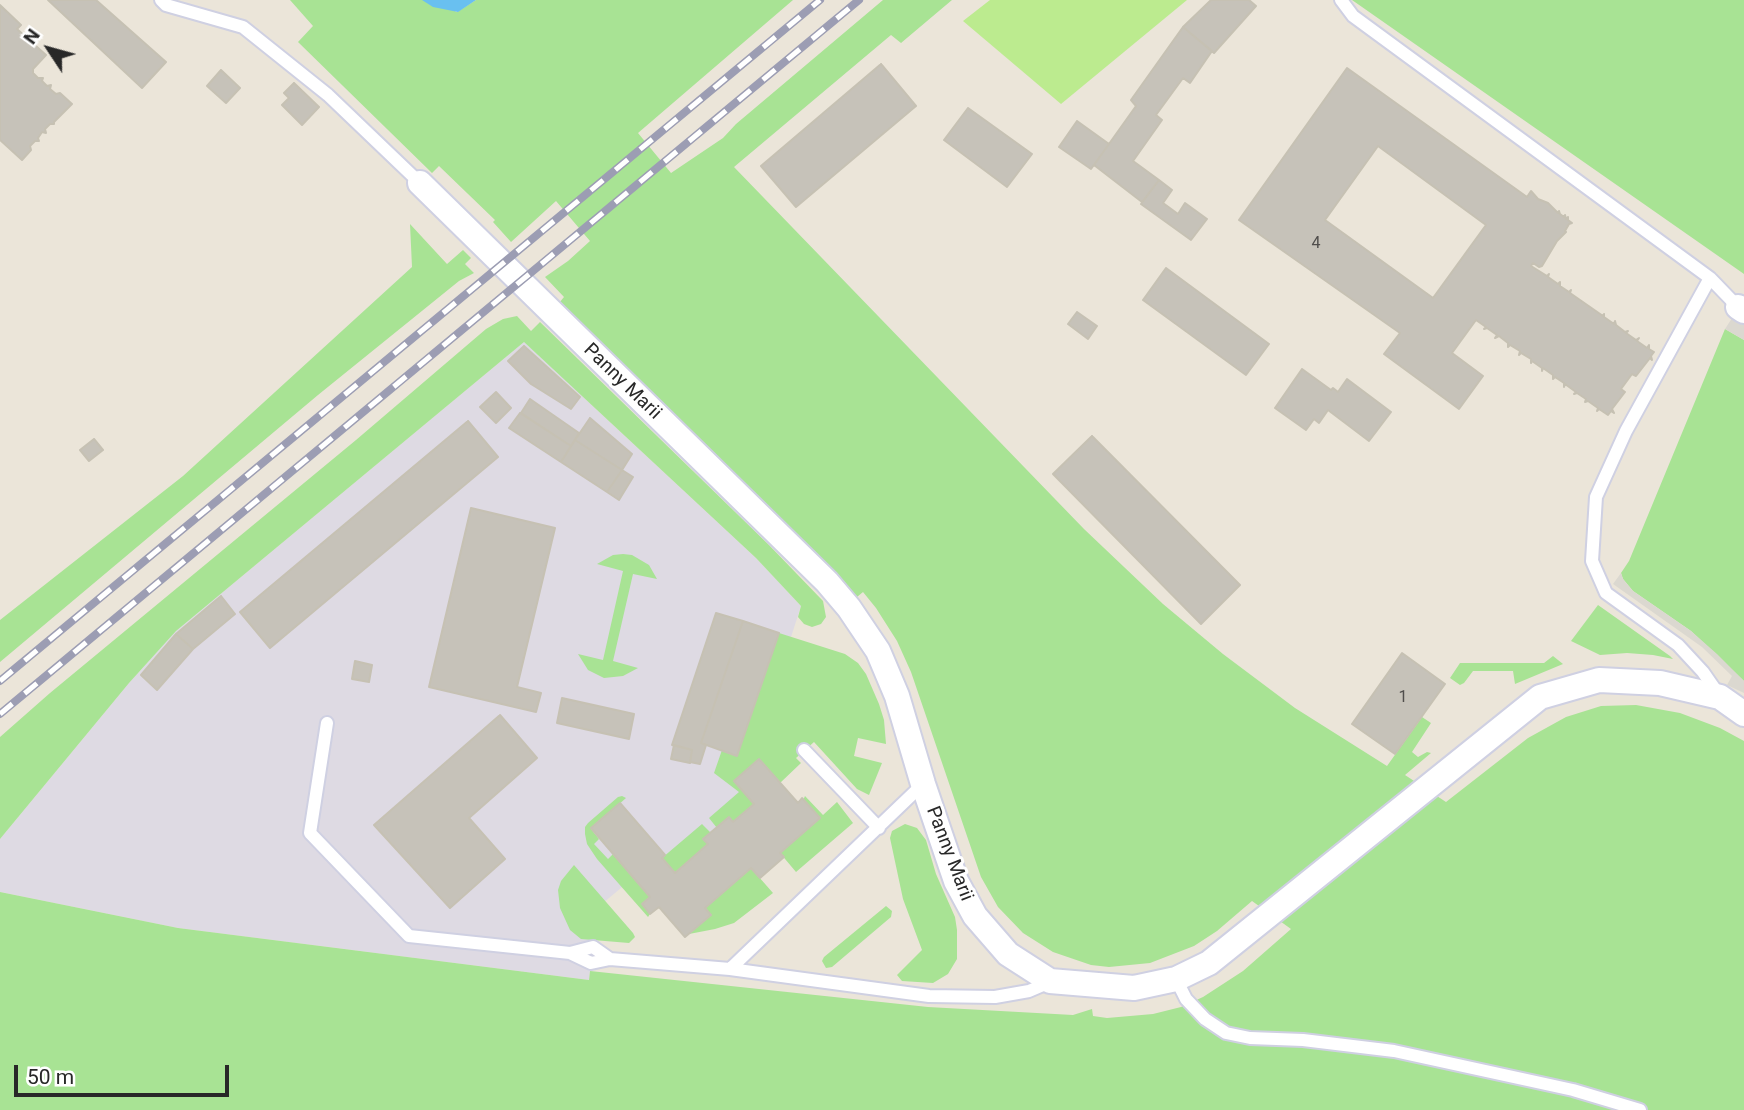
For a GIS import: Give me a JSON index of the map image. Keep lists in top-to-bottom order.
{
  "streets": {
    "street": ["Panny Marii"]
  },
  "house_numbers": ["4", "1"],
  "scale_bar": "50 m",
  "north": "top left"
}
